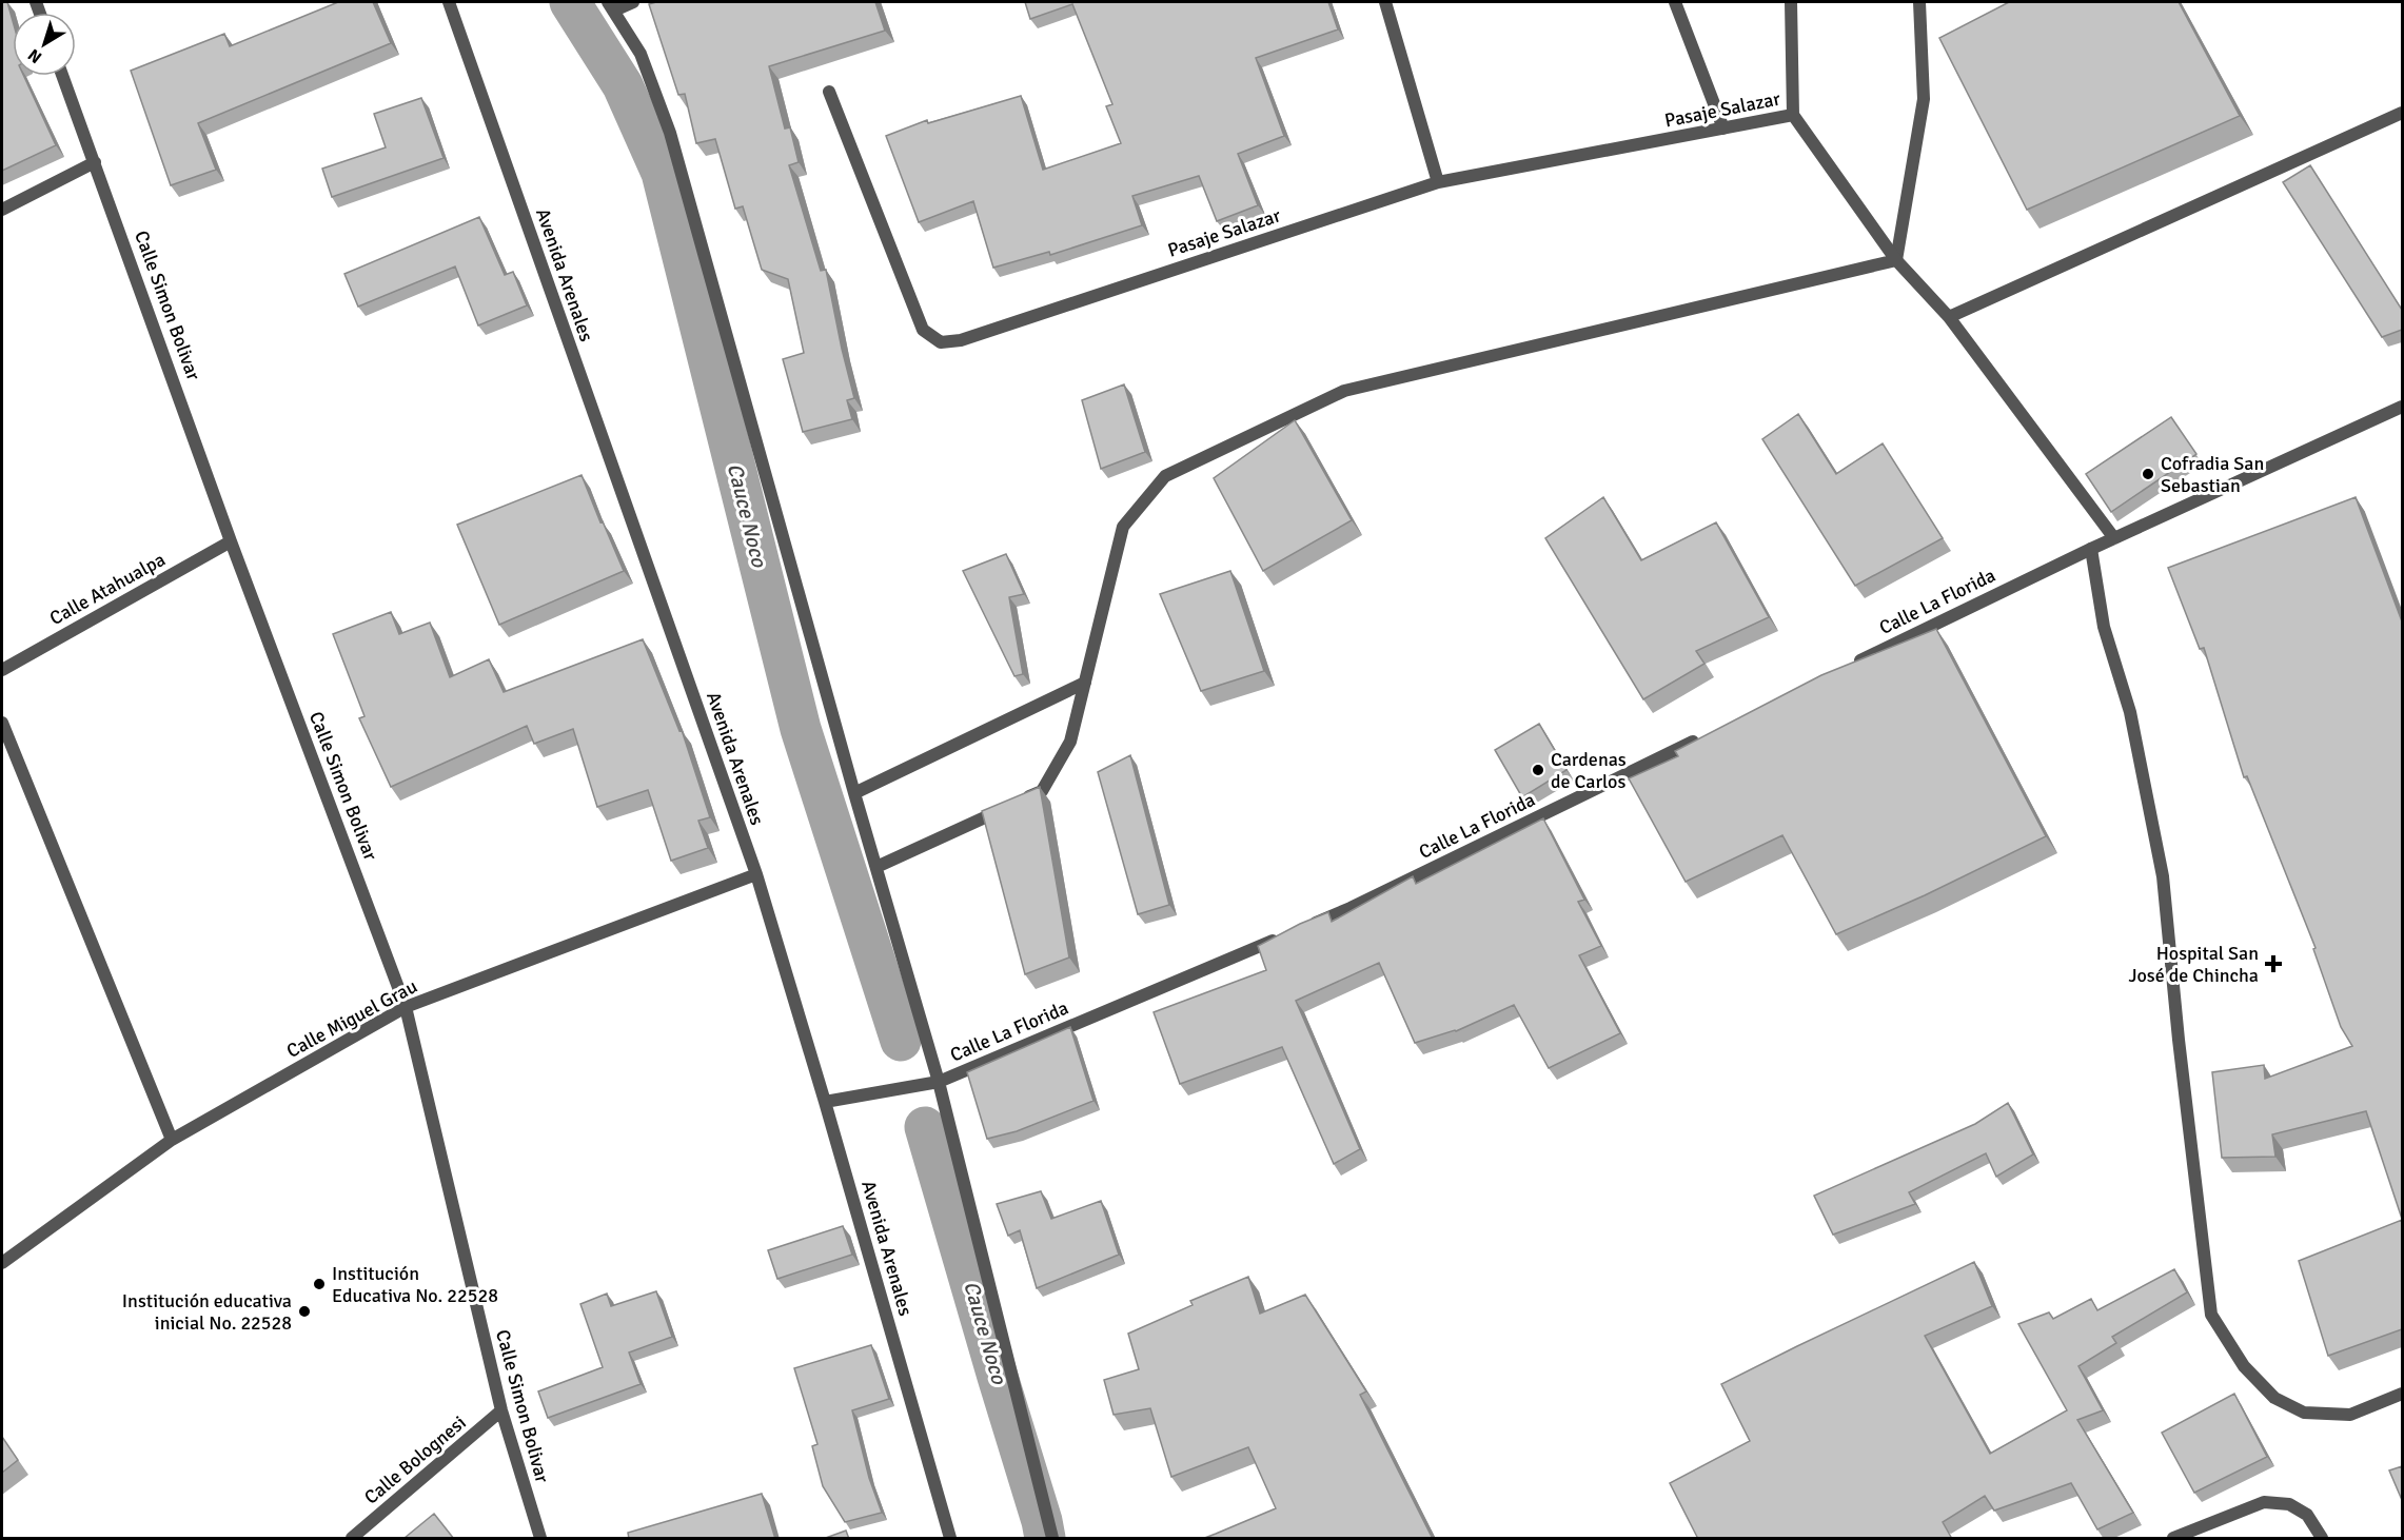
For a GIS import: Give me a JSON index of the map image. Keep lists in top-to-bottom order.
{
  "streets": {
    "street": [
      "Pasaje Salazar",
      "Avenida Arenales",
      "Calle Simon Bolivar",
      "Calle Atahualpa",
      "Calle La Florida",
      "Calle Miguel Grau",
      "Calle Bolognesi"
    ]
  },
  "crossings": [
    ["Avenida Arenales", "Calle La Florida"],
    ["Avenida Arenales", "Calle Miguel Grau"],
    ["Calle Simon Bolivar", "Calle Atahualpa"],
    ["Calle Simon Bolivar", "Calle Miguel Grau"],
    ["Calle Simon Bolivar", "Calle Bolognesi"]
  ],
  "water": ["Cauce Noco"],
  "places": {
    "other": [
      "Cofradia San Sebastian",
      "Cardenas de Carlos",
      "Institución Educativa No. 22528",
      "Institución educativa inicial No. 22528"
    ],
    "health": ["Hospital San José de Chincha"]
  },
  "north": "bottom left"
}
